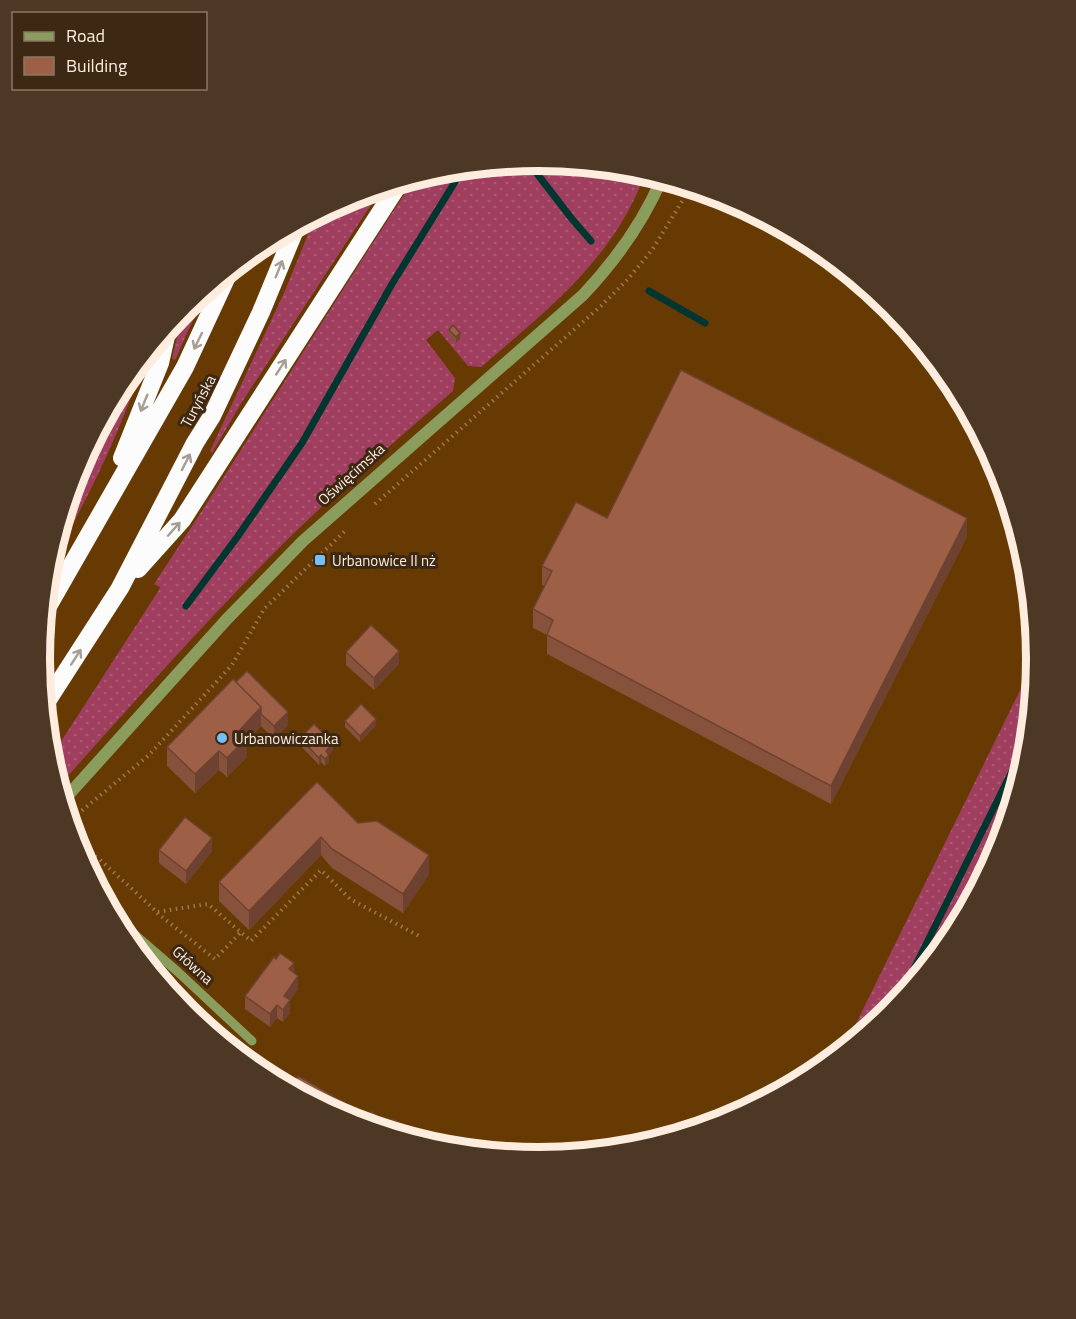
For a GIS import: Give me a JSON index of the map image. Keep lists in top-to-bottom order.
{
  "streets": {
    "highway": ["Turyńska"],
    "street": ["Oświęcimska"],
    "lane": ["Główna"]
  },
  "places": {
    "transit": ["Urbanowice II nż"],
    "other": ["Urbanowiczanka"]
  },
  "legend": ["Road", "Building"]
}
